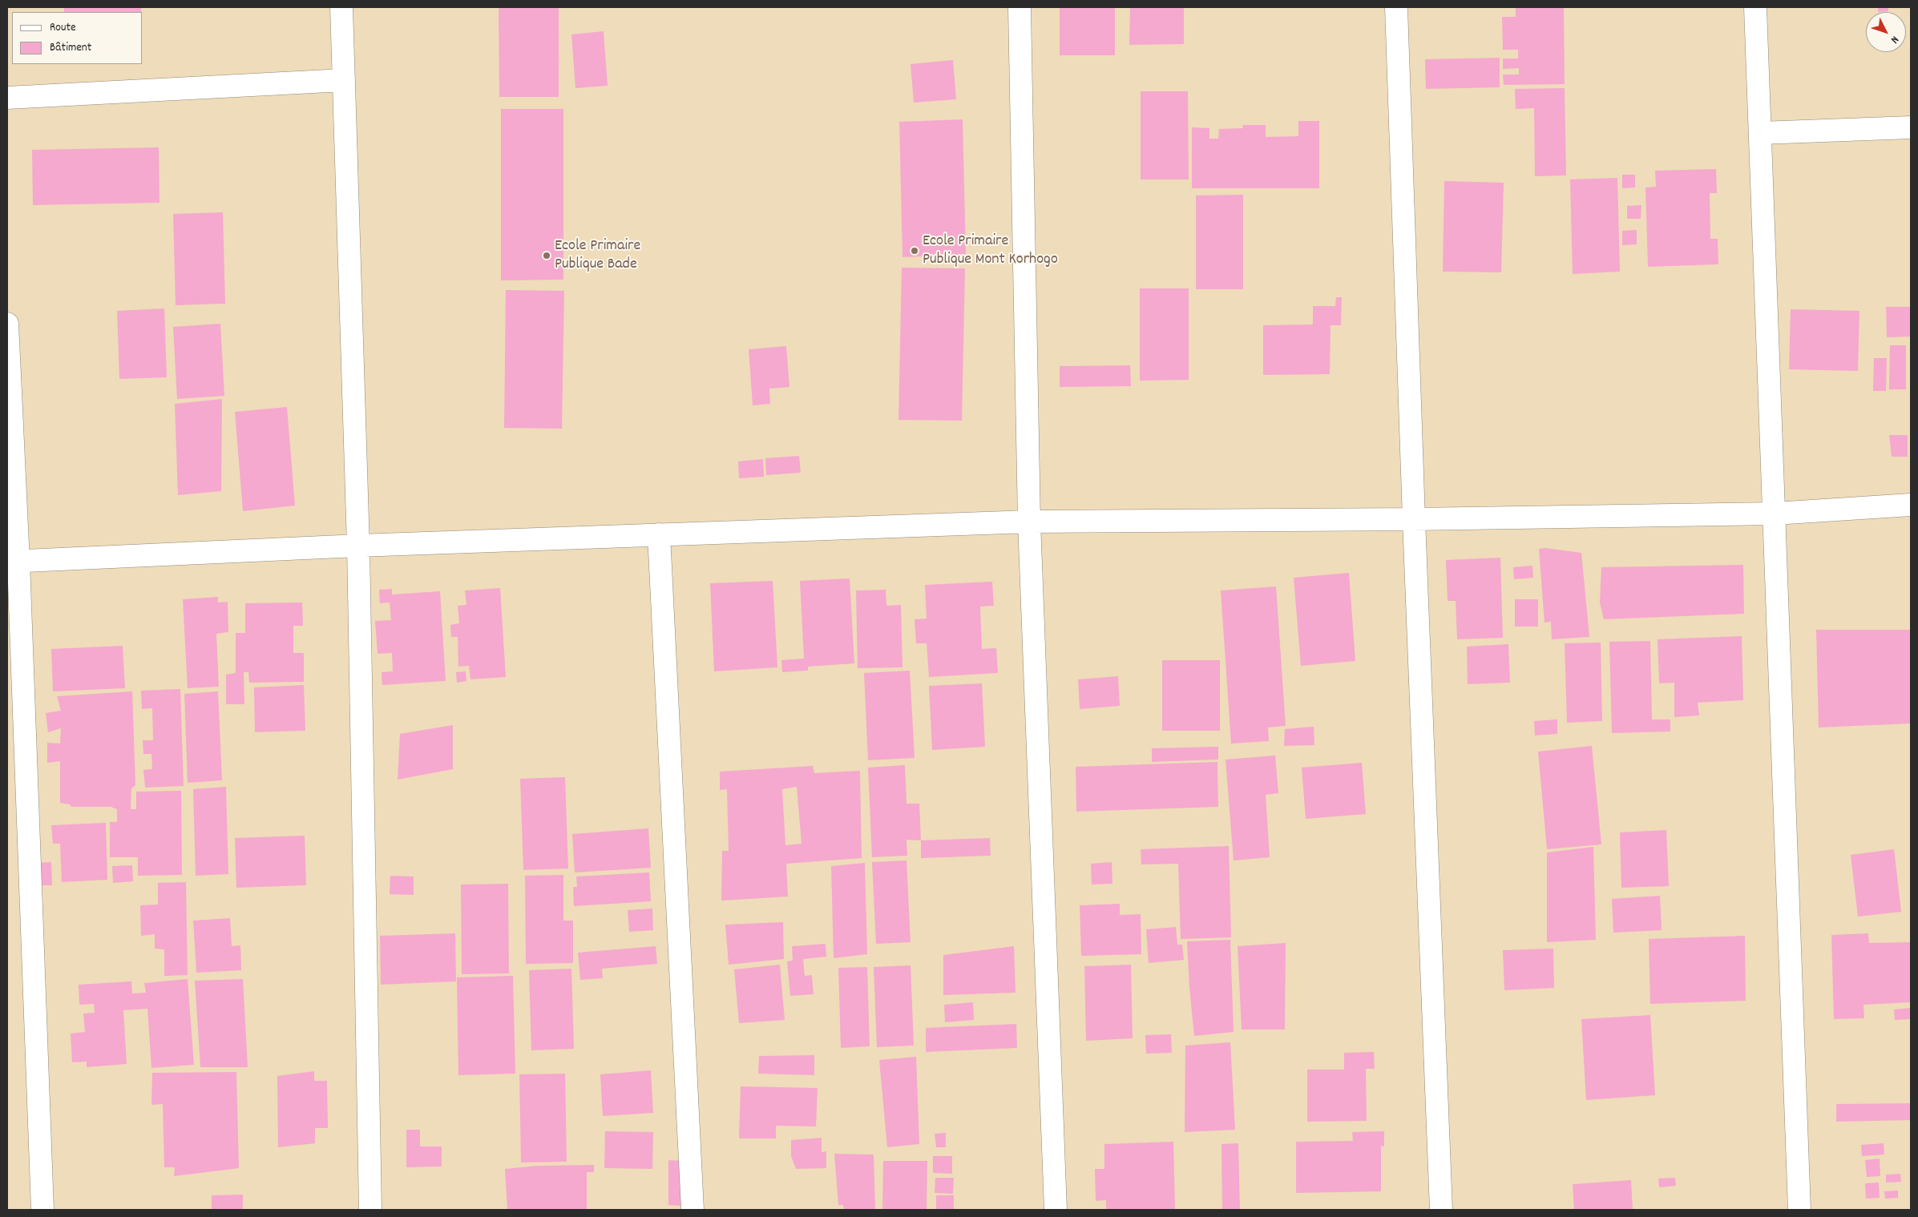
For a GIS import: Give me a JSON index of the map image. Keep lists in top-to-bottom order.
{
  "places": ["Ecole Primaire Publique Mont Korhogo", "Ecole Primaire Publique Bade"],
  "legend": ["Route", "Bâtiment"],
  "north": "bottom right"
}
